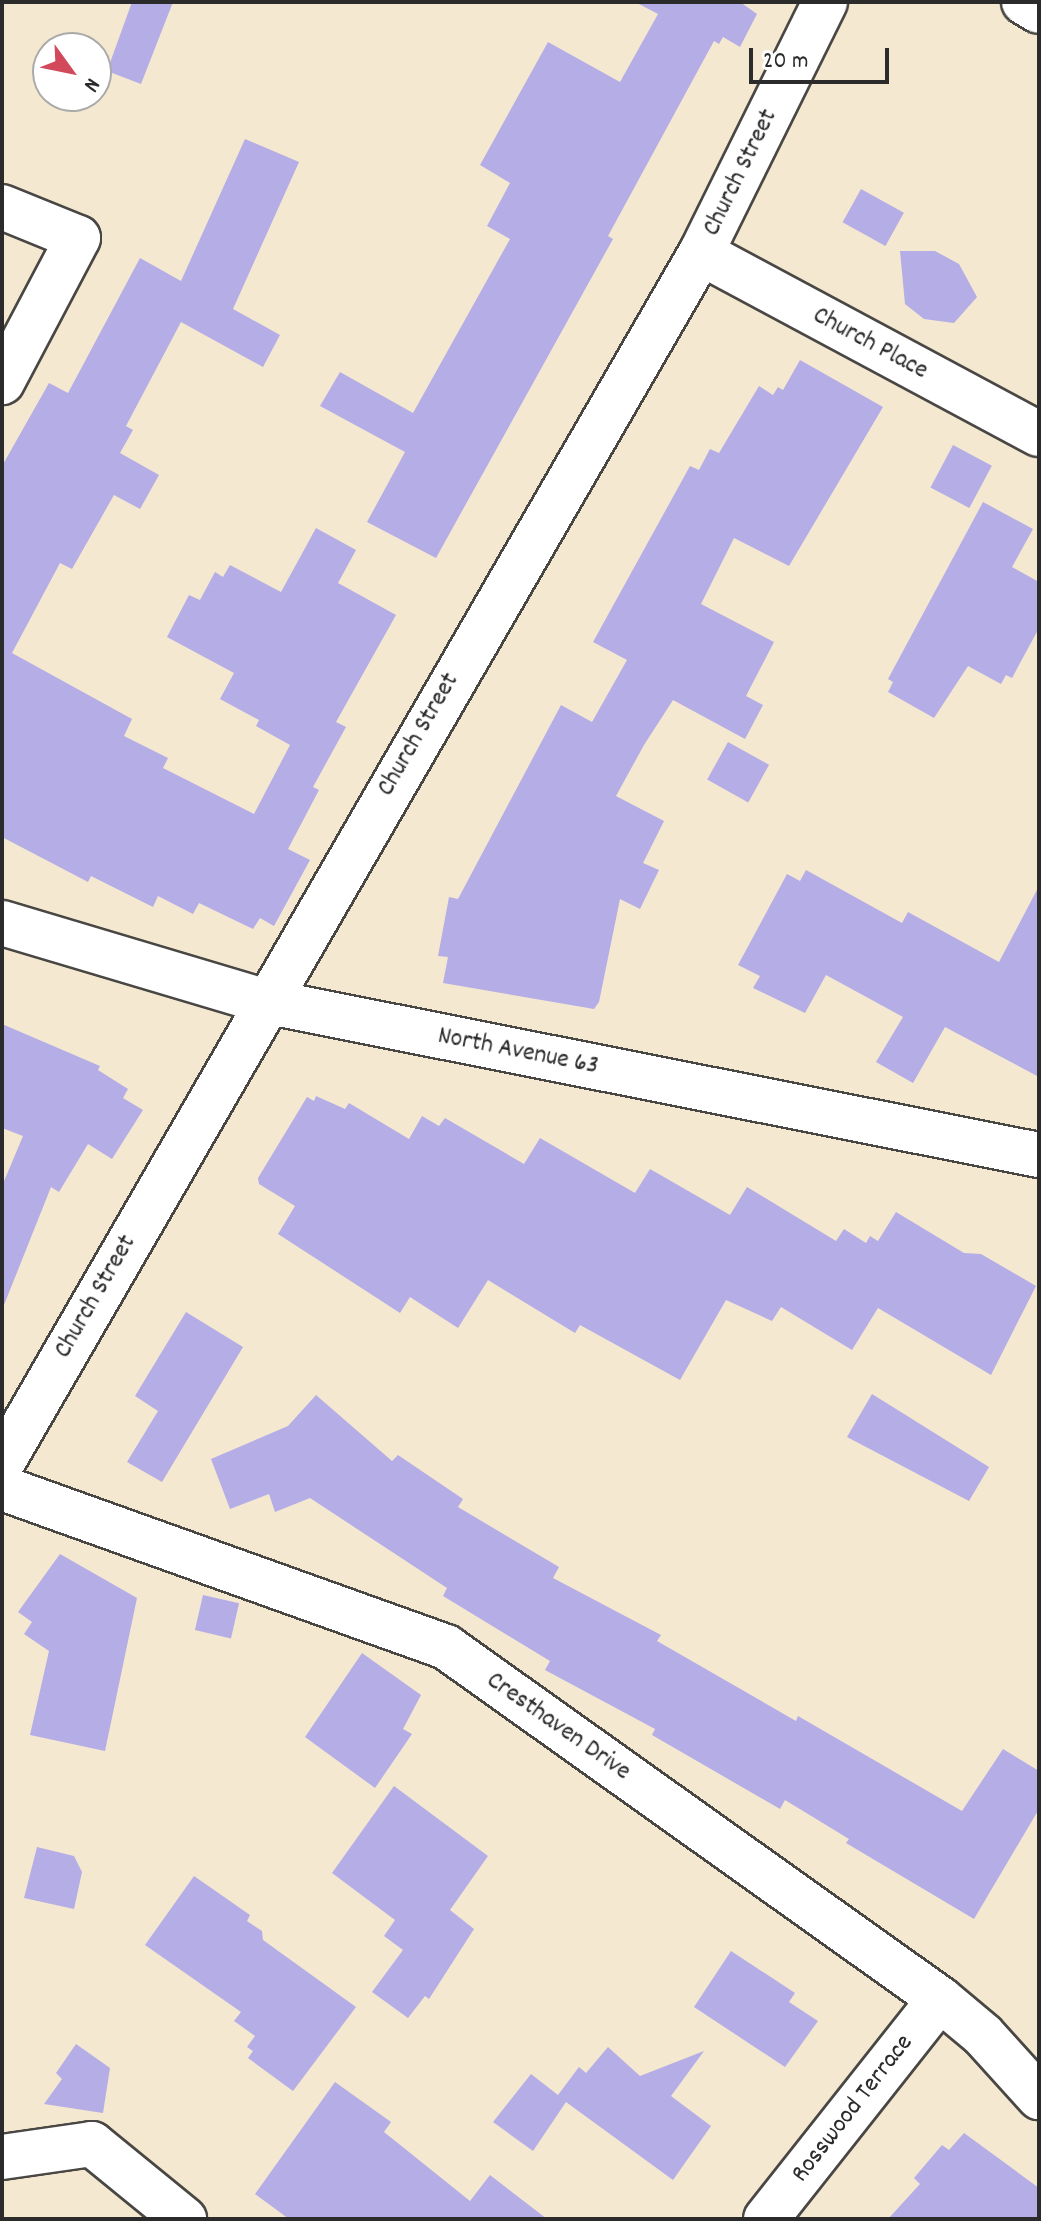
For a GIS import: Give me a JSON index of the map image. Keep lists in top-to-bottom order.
{
  "streets": {
    "street": [
      "Church Street",
      "Church Place",
      "North Avenue 63",
      "Cresthaven Drive",
      "Rosswood Terrace"
    ]
  },
  "crossings": [
    ["Church Street", "Church Place"],
    ["Church Street", "North Avenue 63"],
    ["Cresthaven Drive", "Rosswood Terrace"]
  ],
  "scale_bar": "20 m",
  "north": "bottom right"
}
